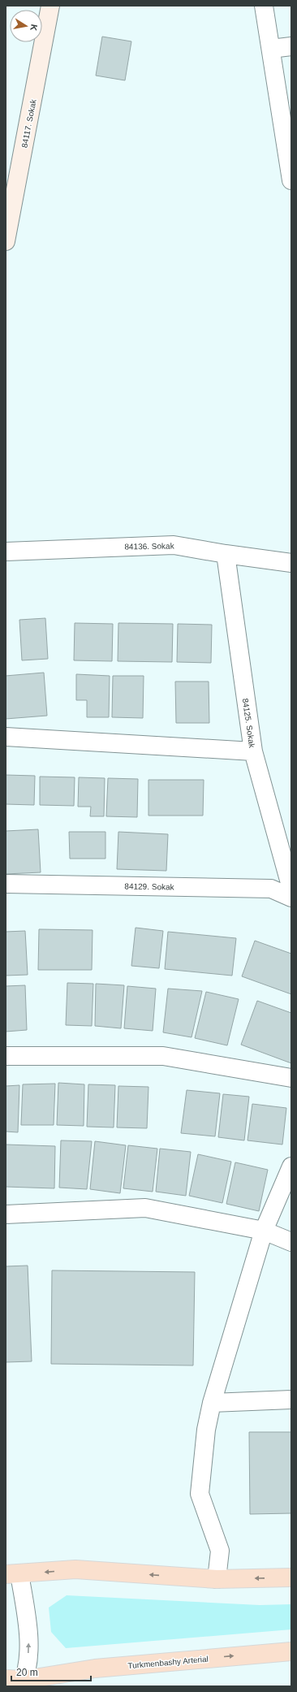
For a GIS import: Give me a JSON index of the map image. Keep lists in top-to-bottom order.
{
  "streets": {
    "main road": ["84117. Sokak", "Turkmenbashy Arterial"],
    "street": ["84136. Sokak", "84125. Sokak", "84129. Sokak"]
  },
  "crossings": [
    ["84136. Sokak", "84125. Sokak"]
  ],
  "scale_bar": "20 m",
  "north": "right"
}
